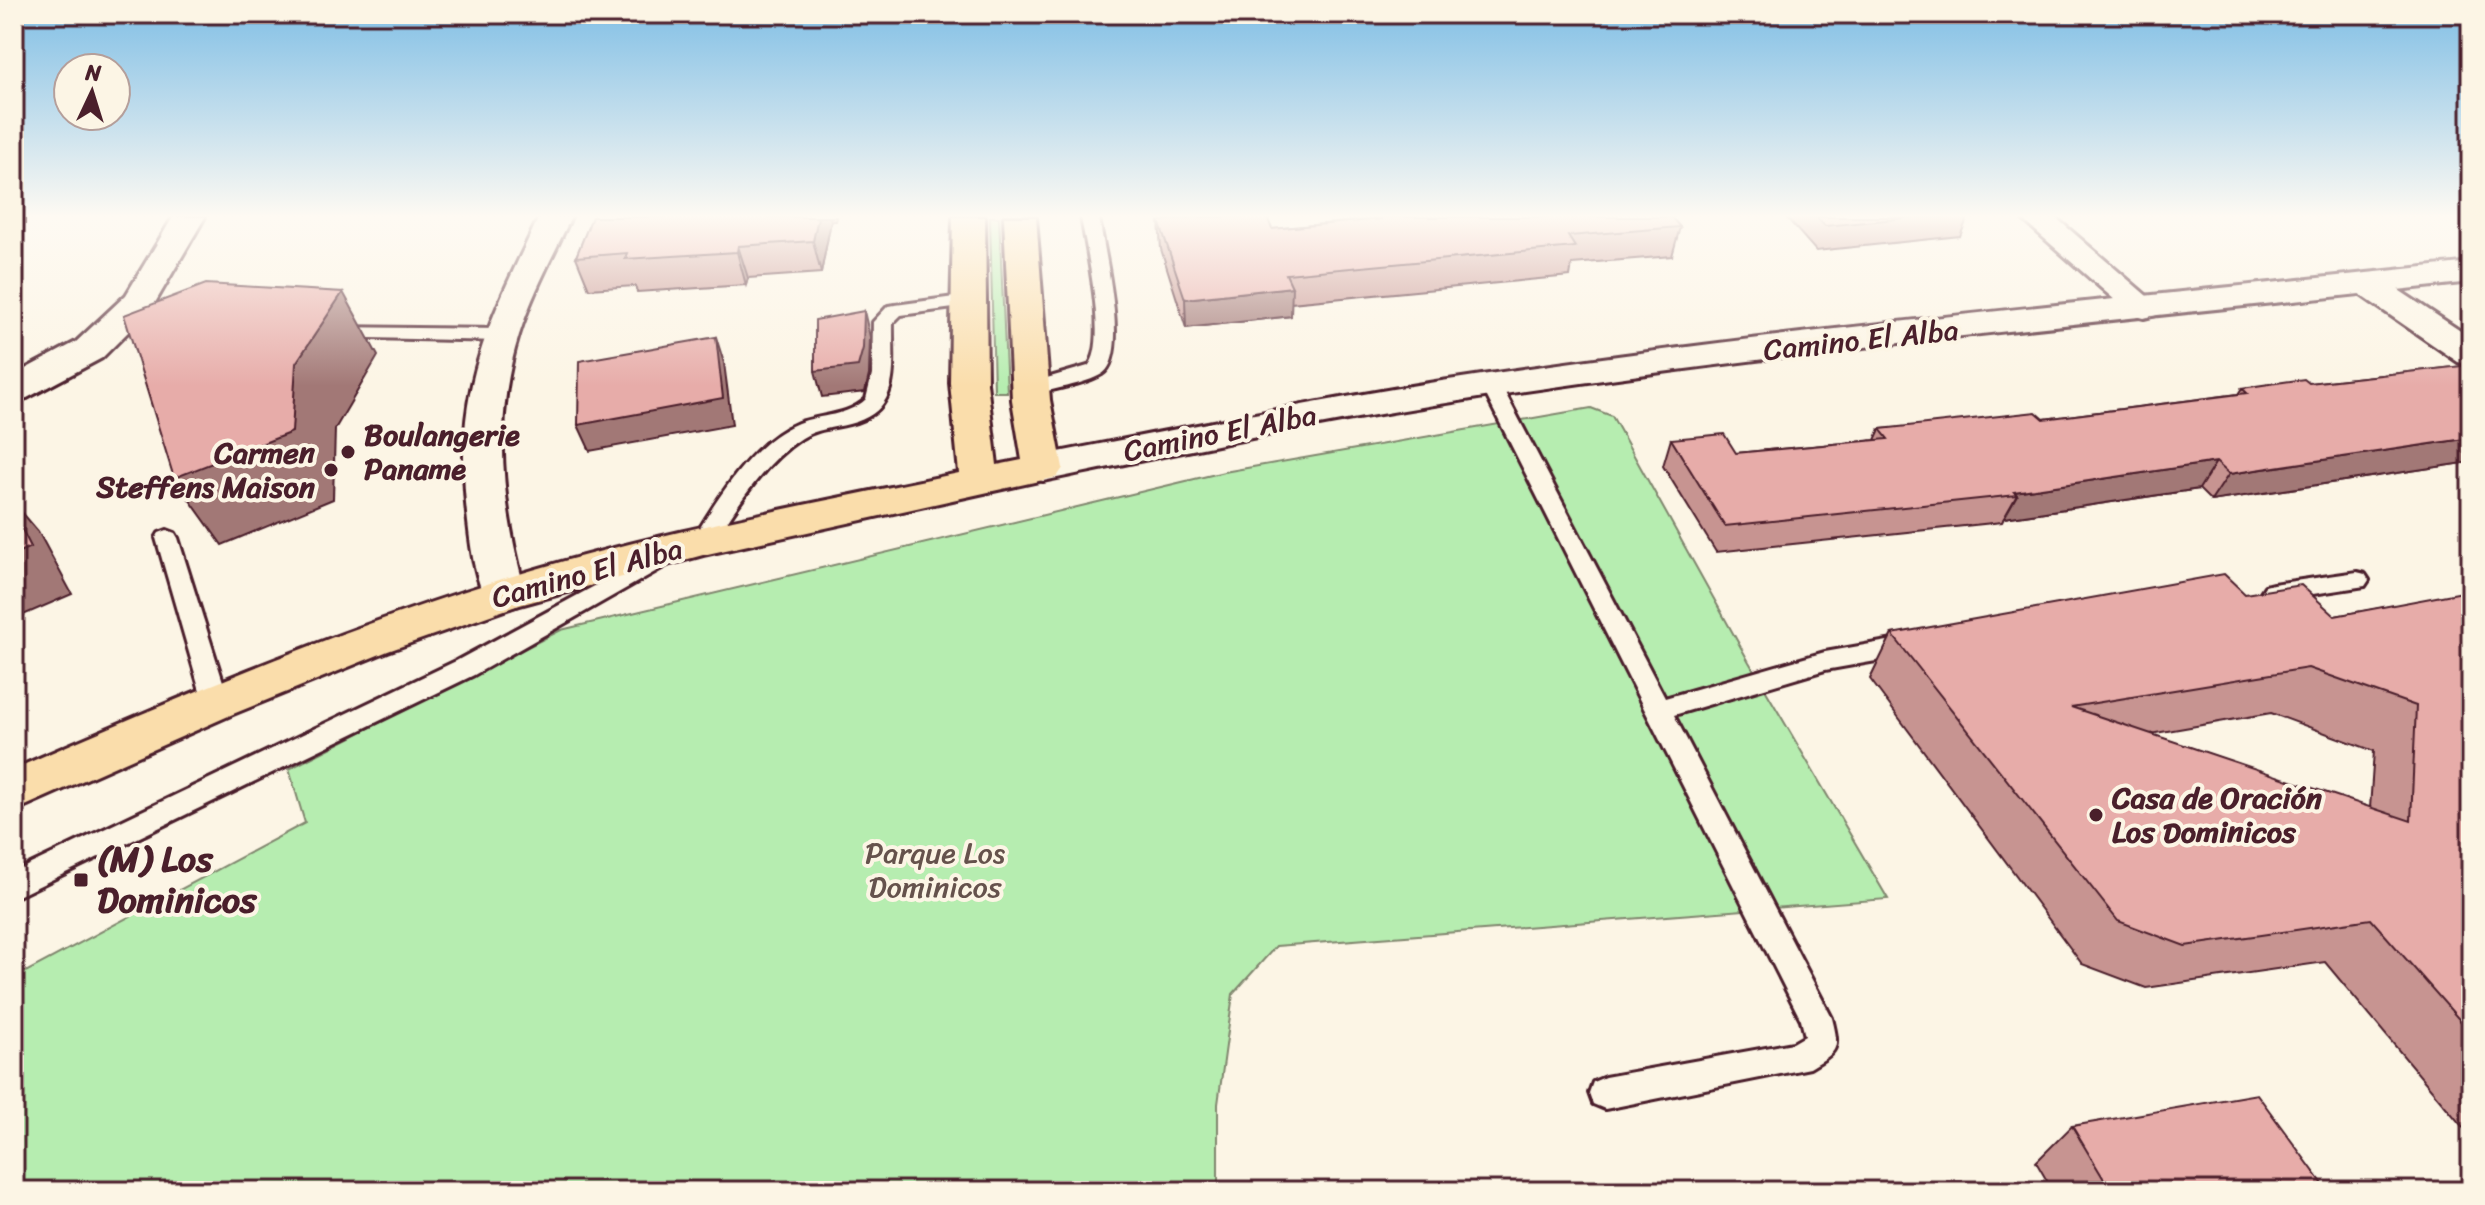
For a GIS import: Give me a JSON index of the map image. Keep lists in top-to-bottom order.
{
  "streets": {
    "main road": ["Camino El Alba"]
  },
  "parks": ["Parque Los Dominicos"],
  "places": {
    "other": ["Boulangerie Paname", "Carmen Steffens Maison", "Casa de Oración Los Dominicos"],
    "transit": ["(M) Los Dominicos"]
  },
  "north": "top"
}
